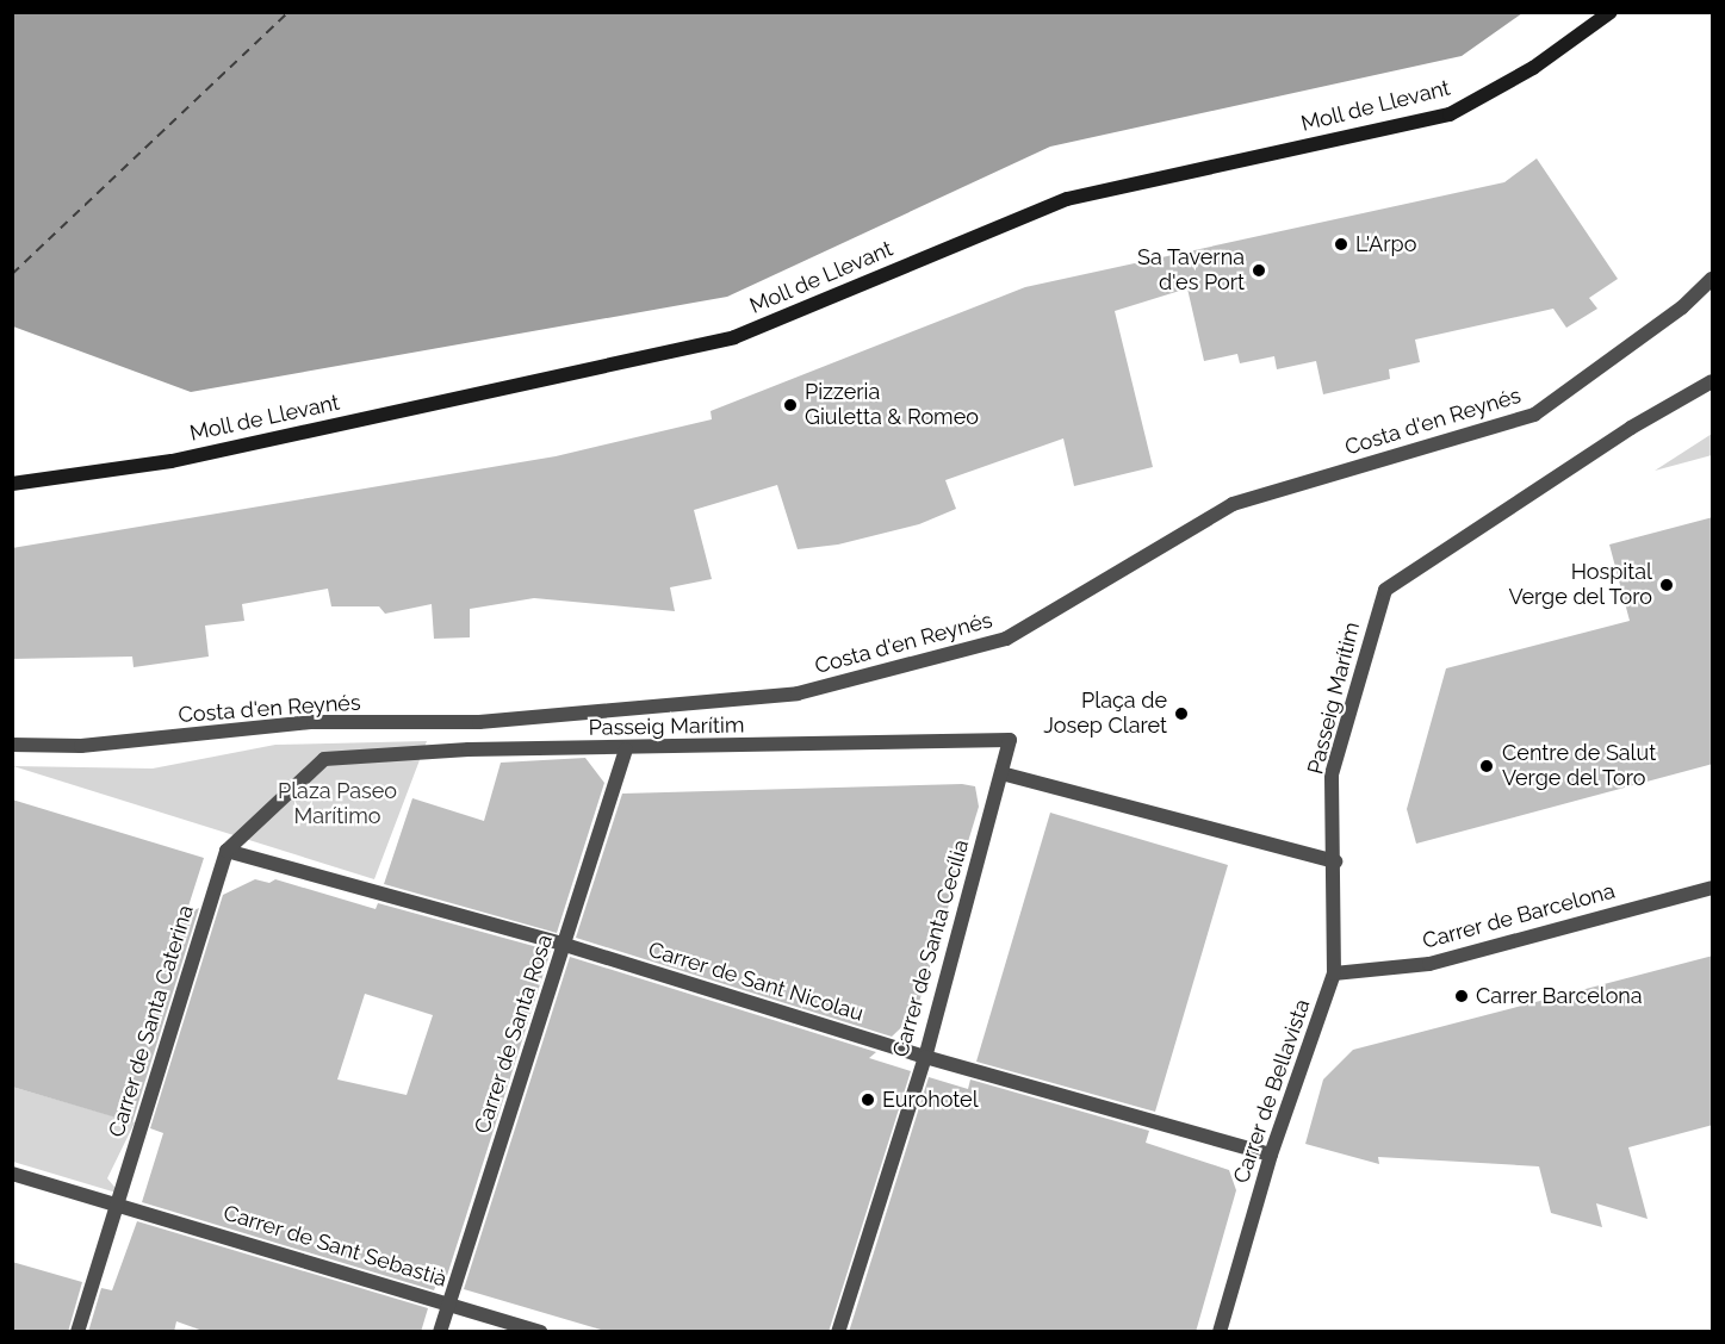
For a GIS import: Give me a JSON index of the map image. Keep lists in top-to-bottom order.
{
  "streets": {
    "street": [
      "Moll de Llevant",
      "Costa d'en Reynés",
      "Passeig Marítim",
      "Carrer de Barcelona",
      "Carrer de Santa Cecília",
      "Carrer de Sant Nicolau",
      "Carrer de Santa Caterina",
      "Carrer de Santa Rosa",
      "Carrer de Bellavista",
      "Carrer de Sant Sebastià"
    ]
  },
  "crossings": [
    ["Passeig Marítim", "Carrer de Santa Cecília"],
    ["Passeig Marítim", "Carrer de Santa Caterina"],
    ["Passeig Marítim", "Carrer de Santa Rosa"],
    ["Passeig Marítim", "Carrer de Bellavista"],
    ["Carrer de Barcelona", "Carrer de Bellavista"],
    ["Carrer de Santa Cecília", "Carrer de Sant Nicolau"],
    ["Carrer de Sant Nicolau", "Carrer de Santa Caterina"],
    ["Carrer de Sant Nicolau", "Carrer de Santa Rosa"],
    ["Carrer de Sant Nicolau", "Carrer de Bellavista"],
    ["Carrer de Santa Caterina", "Carrer de Sant Sebastià"],
    ["Carrer de Santa Rosa", "Carrer de Sant Sebastià"]
  ],
  "parks": ["Plaza Paseo Marítimo"],
  "places": [
    "L'Arpo",
    "Sa Taverna d'es Port",
    "Pizzeria Giuletta & Romeo",
    "Hospital Verge del Toro",
    "Plaça de Josep Claret",
    "Centre de Salut Verge del Toro",
    "Carrer Barcelona",
    "Eurohotel"
  ]
}
